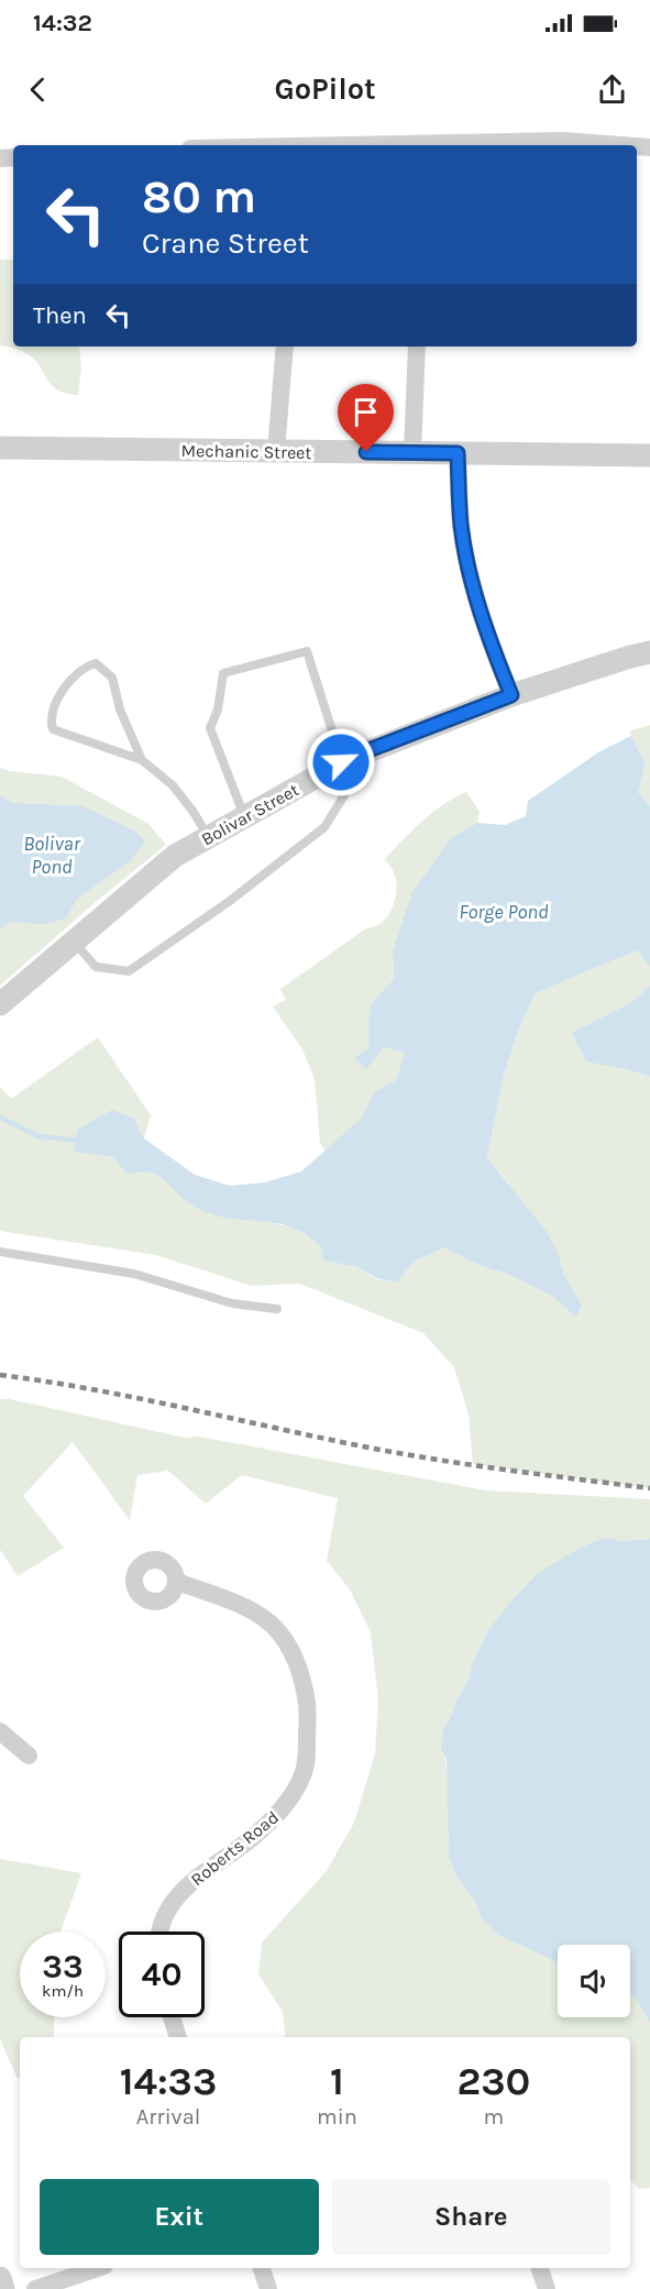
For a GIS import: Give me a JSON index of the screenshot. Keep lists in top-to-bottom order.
{
  "streets": {
    "street": ["Mechanic Street", "Bolivar Street", "Roberts Road"]
  },
  "water": ["Bolivar Pond", "Forge Pond"],
  "page": {
    "status": "14:32",
    "header": "GoPilot",
    "turn": ["80 m", "Crane Street"],
    "then": "Then",
    "speed": "33 km/h",
    "limit": "40",
    "eta": [
      "14:33",
      "Arrival",
      "1",
      "min",
      "230",
      "m"
    ],
    "buttons": ["Exit", "Share"]
  }
}
